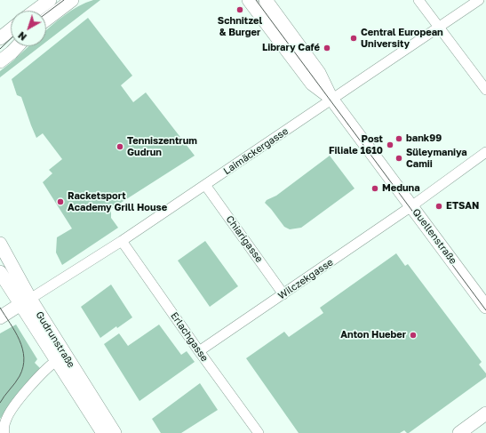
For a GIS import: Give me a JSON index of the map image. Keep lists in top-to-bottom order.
{
  "streets": {
    "street": [
      "Laimäckergasse",
      "Quellenstraße",
      "Chiarigasse",
      "Wilczekgasse",
      "Erlachgasse",
      "Gudrunstraße"
    ]
  },
  "crossings": [
    ["Laimäckergasse", "Quellenstraße"],
    ["Laimäckergasse", "Chiarigasse"],
    ["Laimäckergasse", "Erlachgasse"],
    ["Laimäckergasse", "Gudrunstraße"],
    ["Quellenstraße", "Wilczekgasse"],
    ["Chiarigasse", "Wilczekgasse"],
    ["Wilczekgasse", "Erlachgasse"]
  ],
  "places": [
    "Schnitzel & Burger",
    "Central European University",
    "Library Café",
    "bank99",
    "Post Filiale 1610",
    "Tenniszentrum Gudrun",
    "Süleymaniya Camii",
    "Meduna",
    "Racketsport Academy Grill House",
    "ETSAN",
    "Anton Hueber"
  ],
  "north": "bottom left"
}
